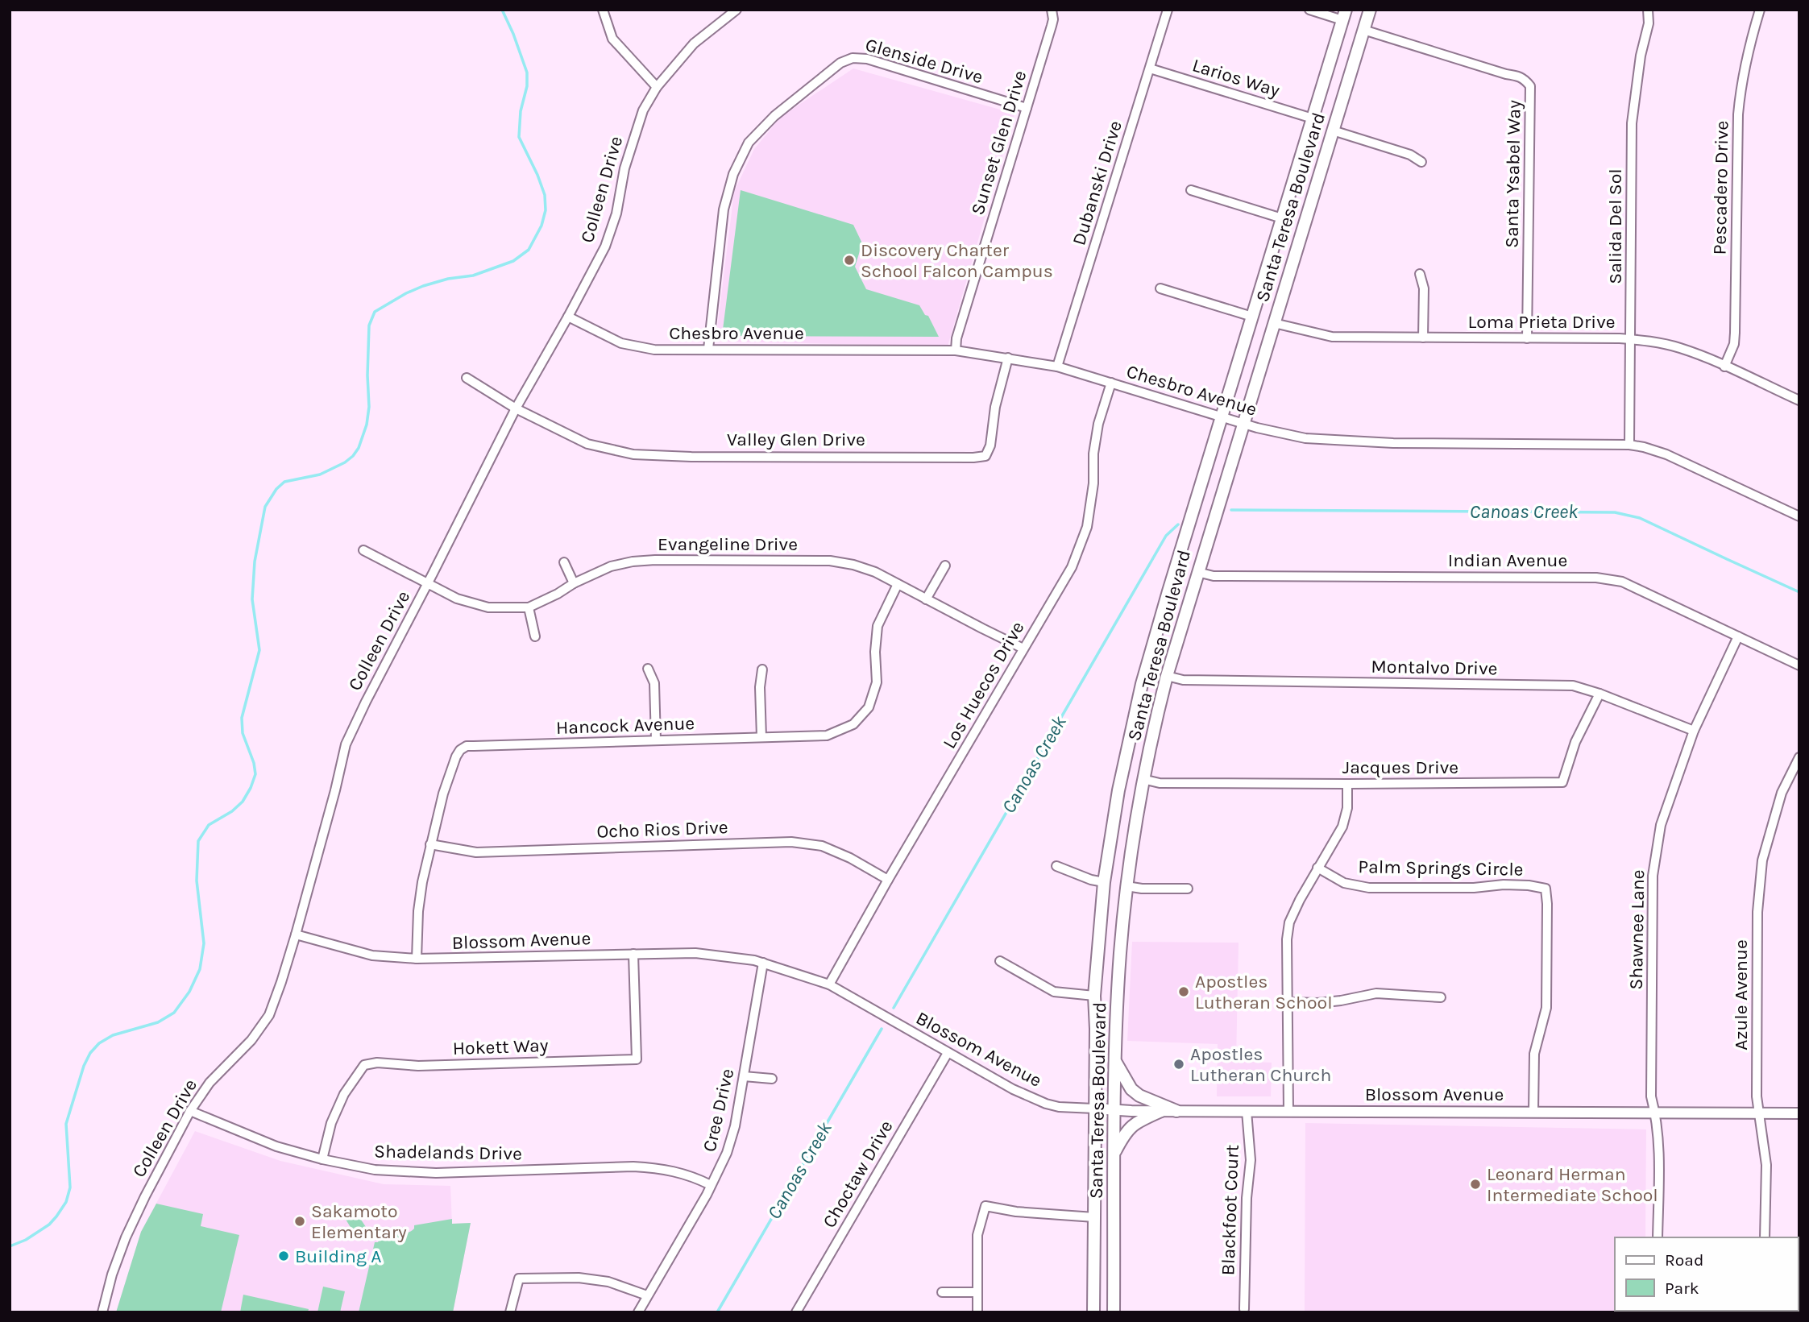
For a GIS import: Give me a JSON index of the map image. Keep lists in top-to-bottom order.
{
  "streets": {
    "main road": ["Santa Teresa Boulevard"],
    "street": [
      "Glenside Drive",
      "Larios Way",
      "Sunset Glen Drive",
      "Santa Ysabel Way",
      "Dubanski Drive",
      "Pescadero Drive",
      "Colleen Drive",
      "Salida Del Sol",
      "Loma Prieta Drive",
      "Chesbro Avenue",
      "Valley Glen Drive",
      "Evangeline Drive",
      "Indian Avenue",
      "Montalvo Drive",
      "Los Huecos Drive",
      "Hancock Avenue",
      "Jacques Drive",
      "Ocho Rios Drive",
      "Palm Springs Circle",
      "Shawnee Lane",
      "Blossom Avenue",
      "Azule Avenue",
      "Hokett Way",
      "Cree Drive",
      "Shadelands Drive",
      "Choctaw Drive",
      "Blackfoot Court"
    ]
  },
  "crossings": [
    ["Glenside Drive", "Sunset Glen Drive"],
    ["Glenside Drive", "Chesbro Avenue"],
    ["Larios Way", "Dubanski Drive"],
    ["Larios Way", "Santa Teresa Boulevard"],
    ["Sunset Glen Drive", "Chesbro Avenue"],
    ["Santa Ysabel Way", "Santa Teresa Boulevard"],
    ["Santa Ysabel Way", "Loma Prieta Drive"],
    ["Dubanski Drive", "Chesbro Avenue"],
    ["Pescadero Drive", "Loma Prieta Drive"],
    ["Colleen Drive", "Chesbro Avenue"],
    ["Colleen Drive", "Valley Glen Drive"],
    ["Colleen Drive", "Evangeline Drive"],
    ["Colleen Drive", "Blossom Avenue"],
    ["Colleen Drive", "Shadelands Drive"],
    ["Santa Teresa Boulevard", "Loma Prieta Drive"],
    ["Santa Teresa Boulevard", "Chesbro Avenue"],
    ["Santa Teresa Boulevard", "Indian Avenue"],
    ["Santa Teresa Boulevard", "Montalvo Drive"],
    ["Santa Teresa Boulevard", "Jacques Drive"],
    ["Santa Teresa Boulevard", "Blossom Avenue"],
    ["Salida Del Sol", "Loma Prieta Drive"],
    ["Salida Del Sol", "Chesbro Avenue"],
    ["Chesbro Avenue", "Valley Glen Drive"],
    ["Chesbro Avenue", "Los Huecos Drive"],
    ["Evangeline Drive", "Los Huecos Drive"],
    ["Evangeline Drive", "Hancock Avenue"],
    ["Indian Avenue", "Shawnee Lane"],
    ["Montalvo Drive", "Jacques Drive"],
    ["Montalvo Drive", "Shawnee Lane"],
    ["Los Huecos Drive", "Ocho Rios Drive"],
    ["Los Huecos Drive", "Blossom Avenue"],
    ["Hancock Avenue", "Ocho Rios Drive"],
    ["Hancock Avenue", "Blossom Avenue"],
    ["Palm Springs Circle", "Blossom Avenue"],
    ["Shawnee Lane", "Blossom Avenue"],
    ["Blossom Avenue", "Azule Avenue"],
    ["Blossom Avenue", "Hokett Way"],
    ["Blossom Avenue", "Cree Drive"],
    ["Blossom Avenue", "Choctaw Drive"],
    ["Blossom Avenue", "Blackfoot Court"],
    ["Hokett Way", "Shadelands Drive"],
    ["Cree Drive", "Shadelands Drive"]
  ],
  "water": ["Canoas Creek"],
  "places": [
    "Discovery Charter School Falcon Campus",
    "Apostles Lutheran School",
    "Apostles Lutheran Church",
    "Leonard Herman Intermediate School",
    "Sakamoto Elementary",
    "Building A"
  ],
  "legend": ["Road", "Park"]
}
